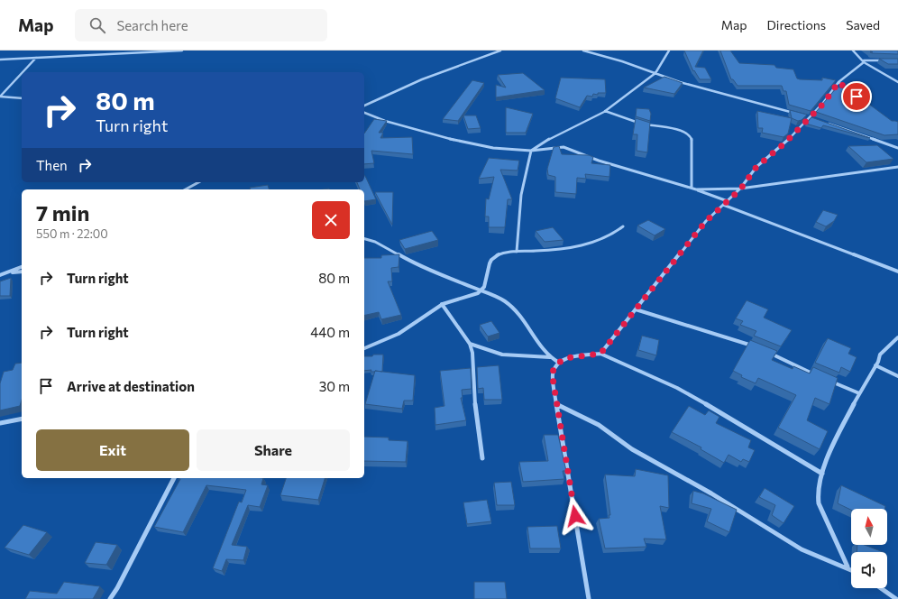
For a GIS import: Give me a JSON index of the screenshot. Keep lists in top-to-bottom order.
{
  "north": "top",
  "page": {
    "header": "Map",
    "search": "Search here",
    "nav": ["Map", "Directions", "Saved"],
    "turn": ["80 m", "Turn right"],
    "then": "Then",
    "heading": ["7 min", "550 m · 22:00"],
    "list": [
      {
        "name": "Turn right",
        "value": "80 m"
      },
      {
        "name": "Turn right",
        "value": "440 m"
      },
      {
        "name": "Arrive at destination",
        "value": "30 m"
      }
    ],
    "buttons": ["Exit", "Share"]
  }
}
